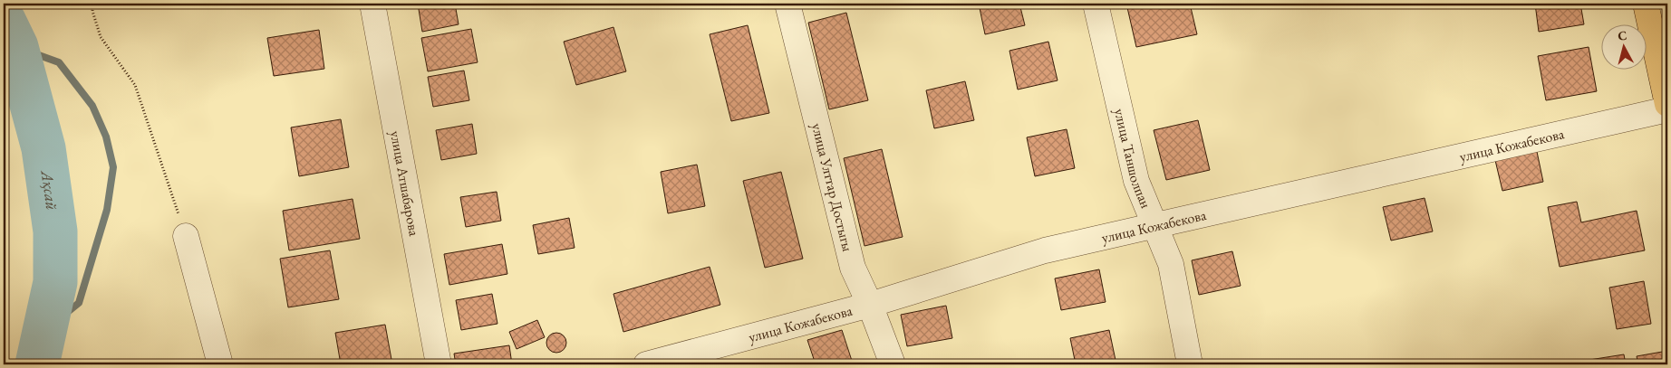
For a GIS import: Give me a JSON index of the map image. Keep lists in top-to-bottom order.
{
  "streets": {
    "street": [
      "улица Кожабекова",
      "улица Таншолпан",
      "улица Атшабарова",
      "улица Улттар Достыгы"
    ]
  },
  "crossings": [
    ["улица Кожабекова", "улица Таншолпан"],
    ["улица Кожабекова", "улица Улттар Достыгы"]
  ],
  "water": ["Ақсай"],
  "north": "top"
}
